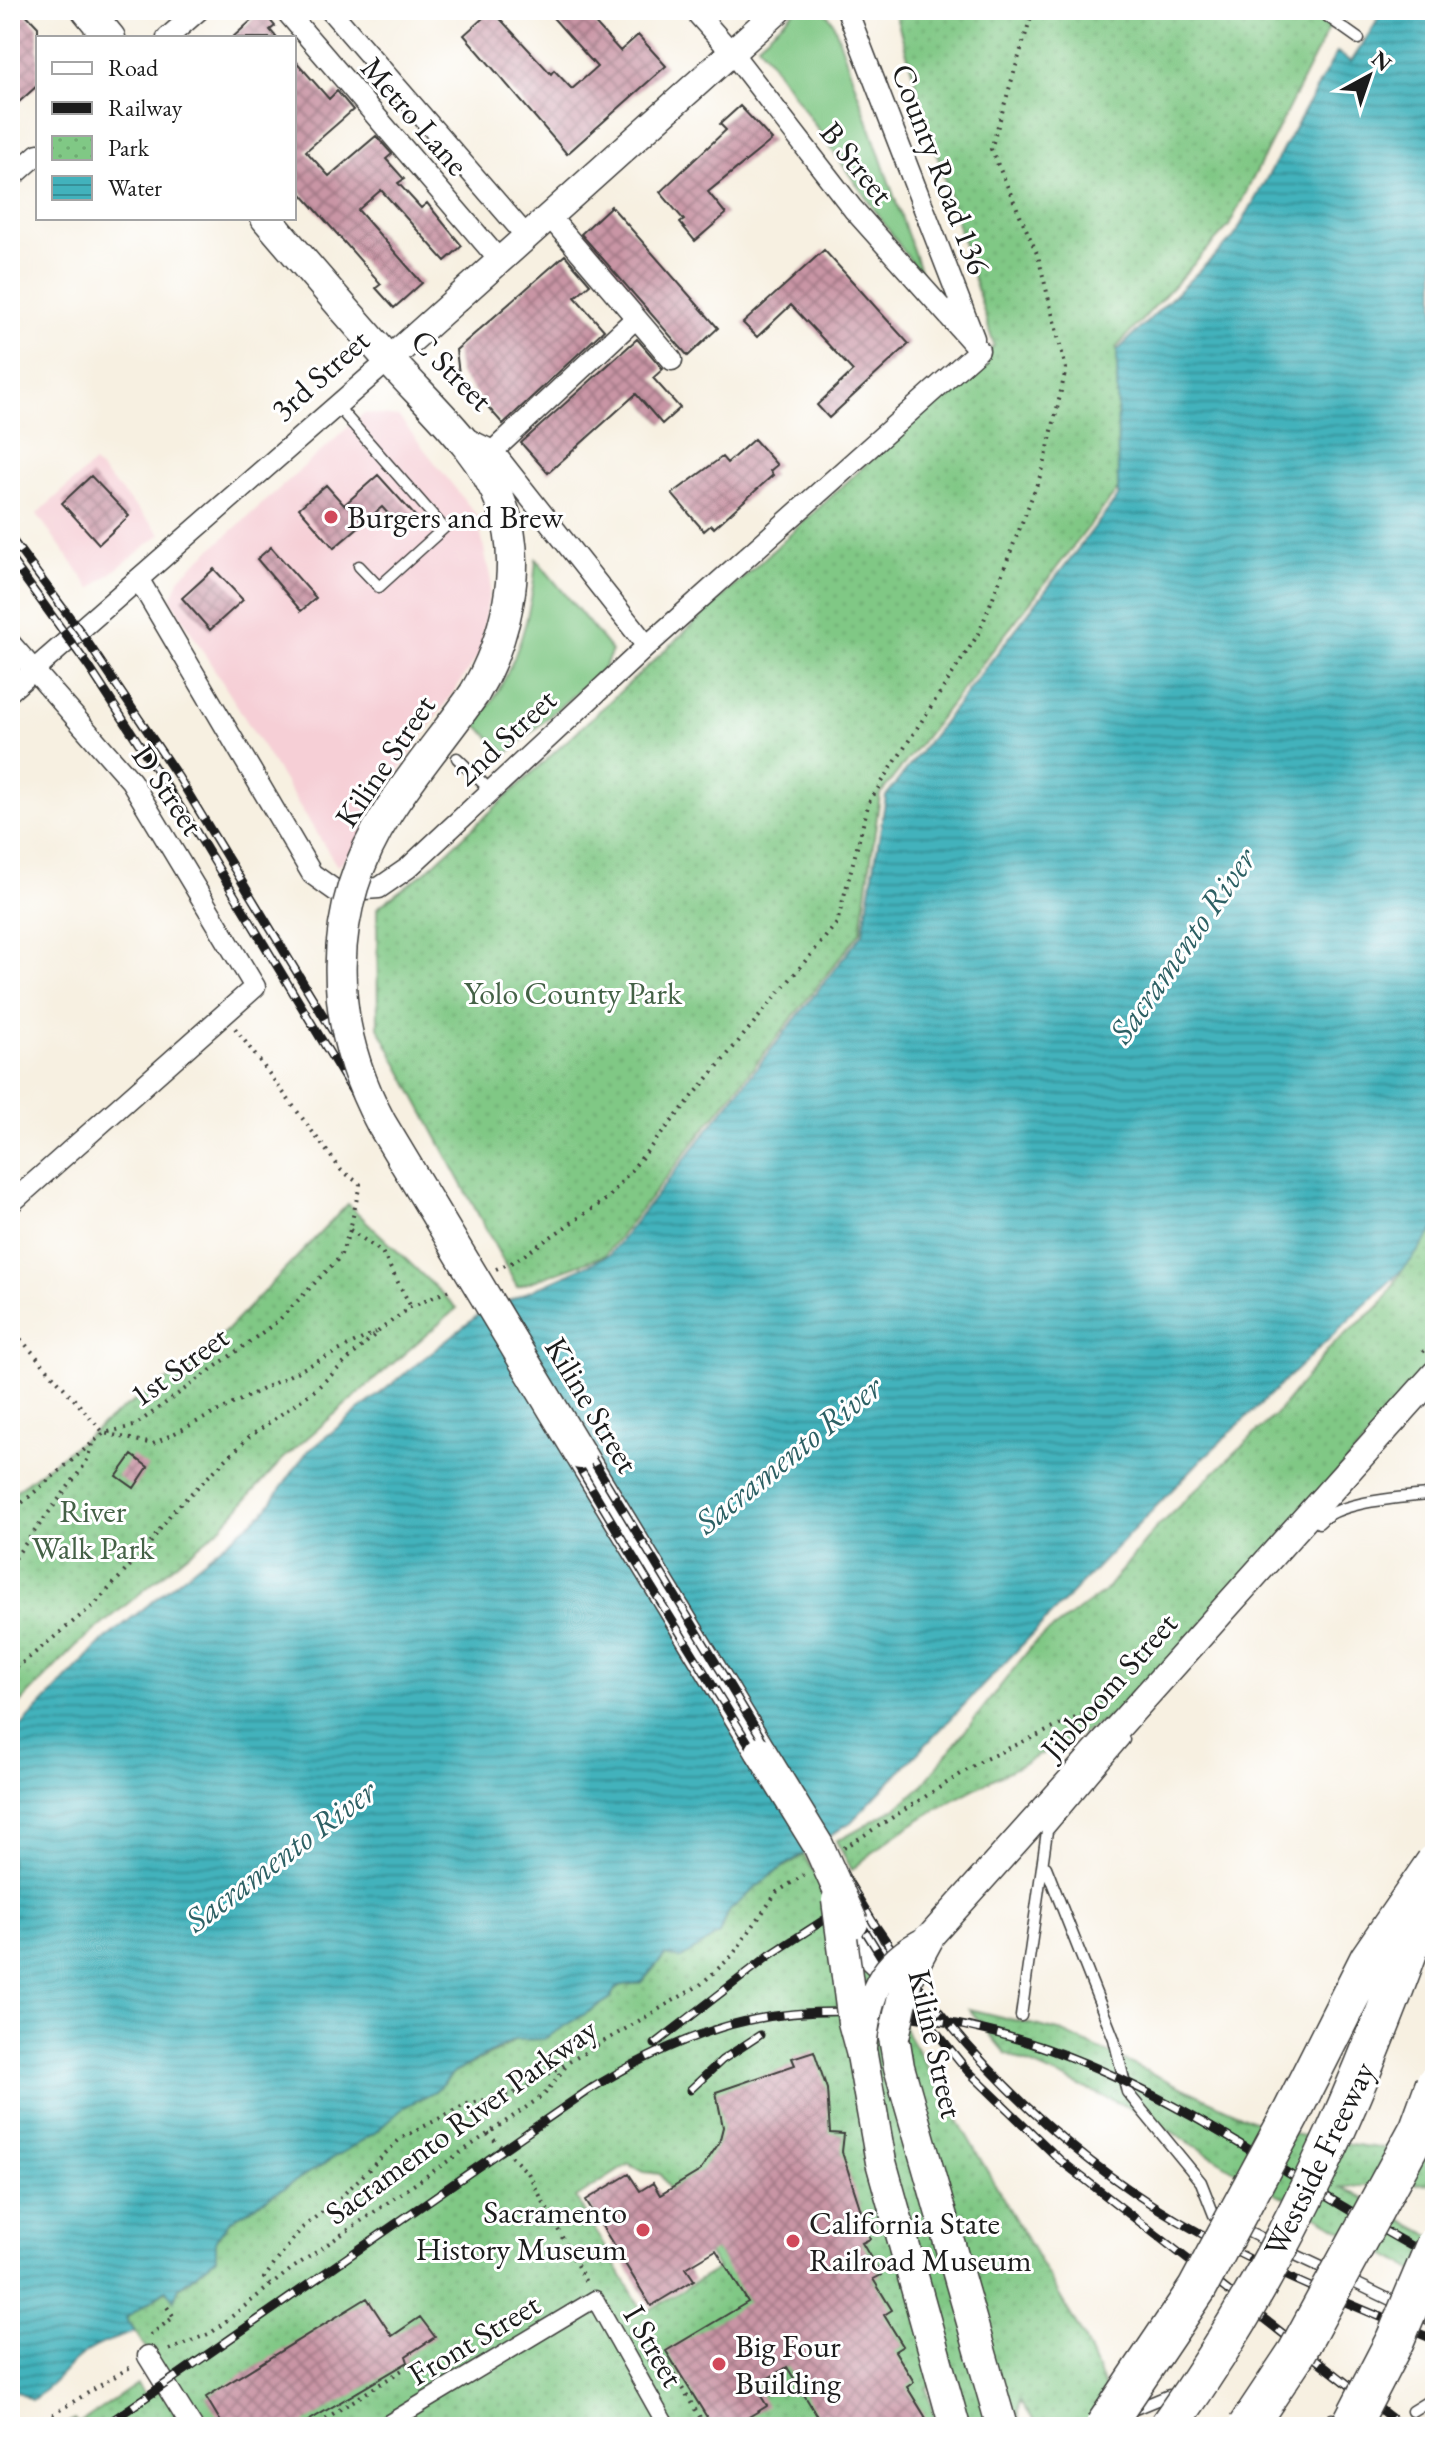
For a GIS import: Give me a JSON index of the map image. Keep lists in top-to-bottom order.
{
  "streets": {
    "highway": ["Westside Freeway"],
    "main road": ["C Street", "Kiline Street"],
    "street": [
      "Metro Lane",
      "B Street",
      "County Road 136",
      "3rd Street",
      "2nd Street",
      "D Street",
      "Jibboom Street",
      "Front Street",
      "I Street"
    ],
    "path": ["1st Street", "Sacramento River Parkway"]
  },
  "crossings": [
    ["Metro Lane", "3rd Street"],
    ["B Street", "County Road 136"],
    ["B Street", "3rd Street"],
    ["B Street", "2nd Street"],
    ["County Road 136", "2nd Street"],
    ["C Street", "3rd Street"],
    ["C Street", "2nd Street"],
    ["C Street", "Kiline Street"],
    ["3rd Street", "2nd Street"],
    ["3rd Street", "D Street"],
    ["Kiline Street", "Jibboom Street"],
    ["D Street", "1st Street"],
    ["Sacramento River Parkway", "I Street"],
    ["Front Street", "I Street"]
  ],
  "water": ["Sacramento River"],
  "parks": ["Yolo County Park", "River Walk Park"],
  "places": [
    "Burgers and Brew",
    "Sacramento History Museum",
    "California State Railroad Museum",
    "Big Four Building"
  ],
  "legend": [
    "Road",
    "Railway",
    "Park",
    "Water"
  ],
  "north": "top right"
}
